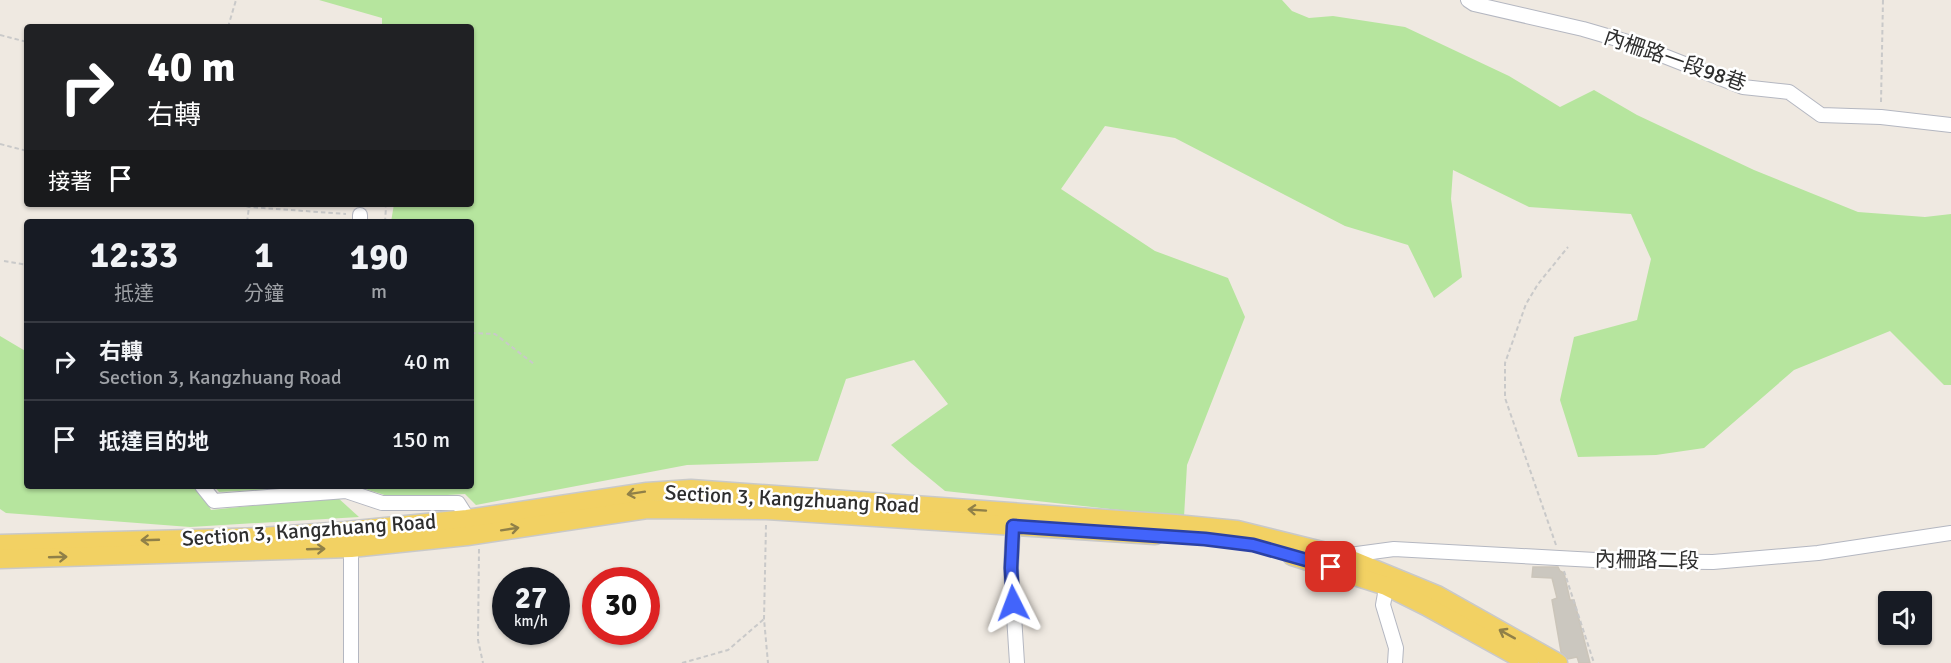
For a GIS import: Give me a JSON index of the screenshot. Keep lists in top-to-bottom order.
{
  "streets": {
    "main road": ["Section 3, Kangzhuang Road"],
    "street": ["內柵路一段98巷", "內柵路二段"]
  },
  "crossings": [
    ["Section 3, Kangzhuang Road", "內柵路二段"]
  ],
  "page": {
    "turn": ["40 m", "右轉"],
    "then": "接著",
    "eta": [
      "12:33",
      "抵達",
      "1",
      "分鐘",
      "190",
      "m"
    ],
    "list": [
      {
        "name": "右轉",
        "note": "Section 3, Kangzhuang Road",
        "value": "40 m"
      },
      {
        "name": "抵達目的地",
        "value": "150 m"
      }
    ],
    "speed": "27 km/h",
    "limit": "30"
  }
}
